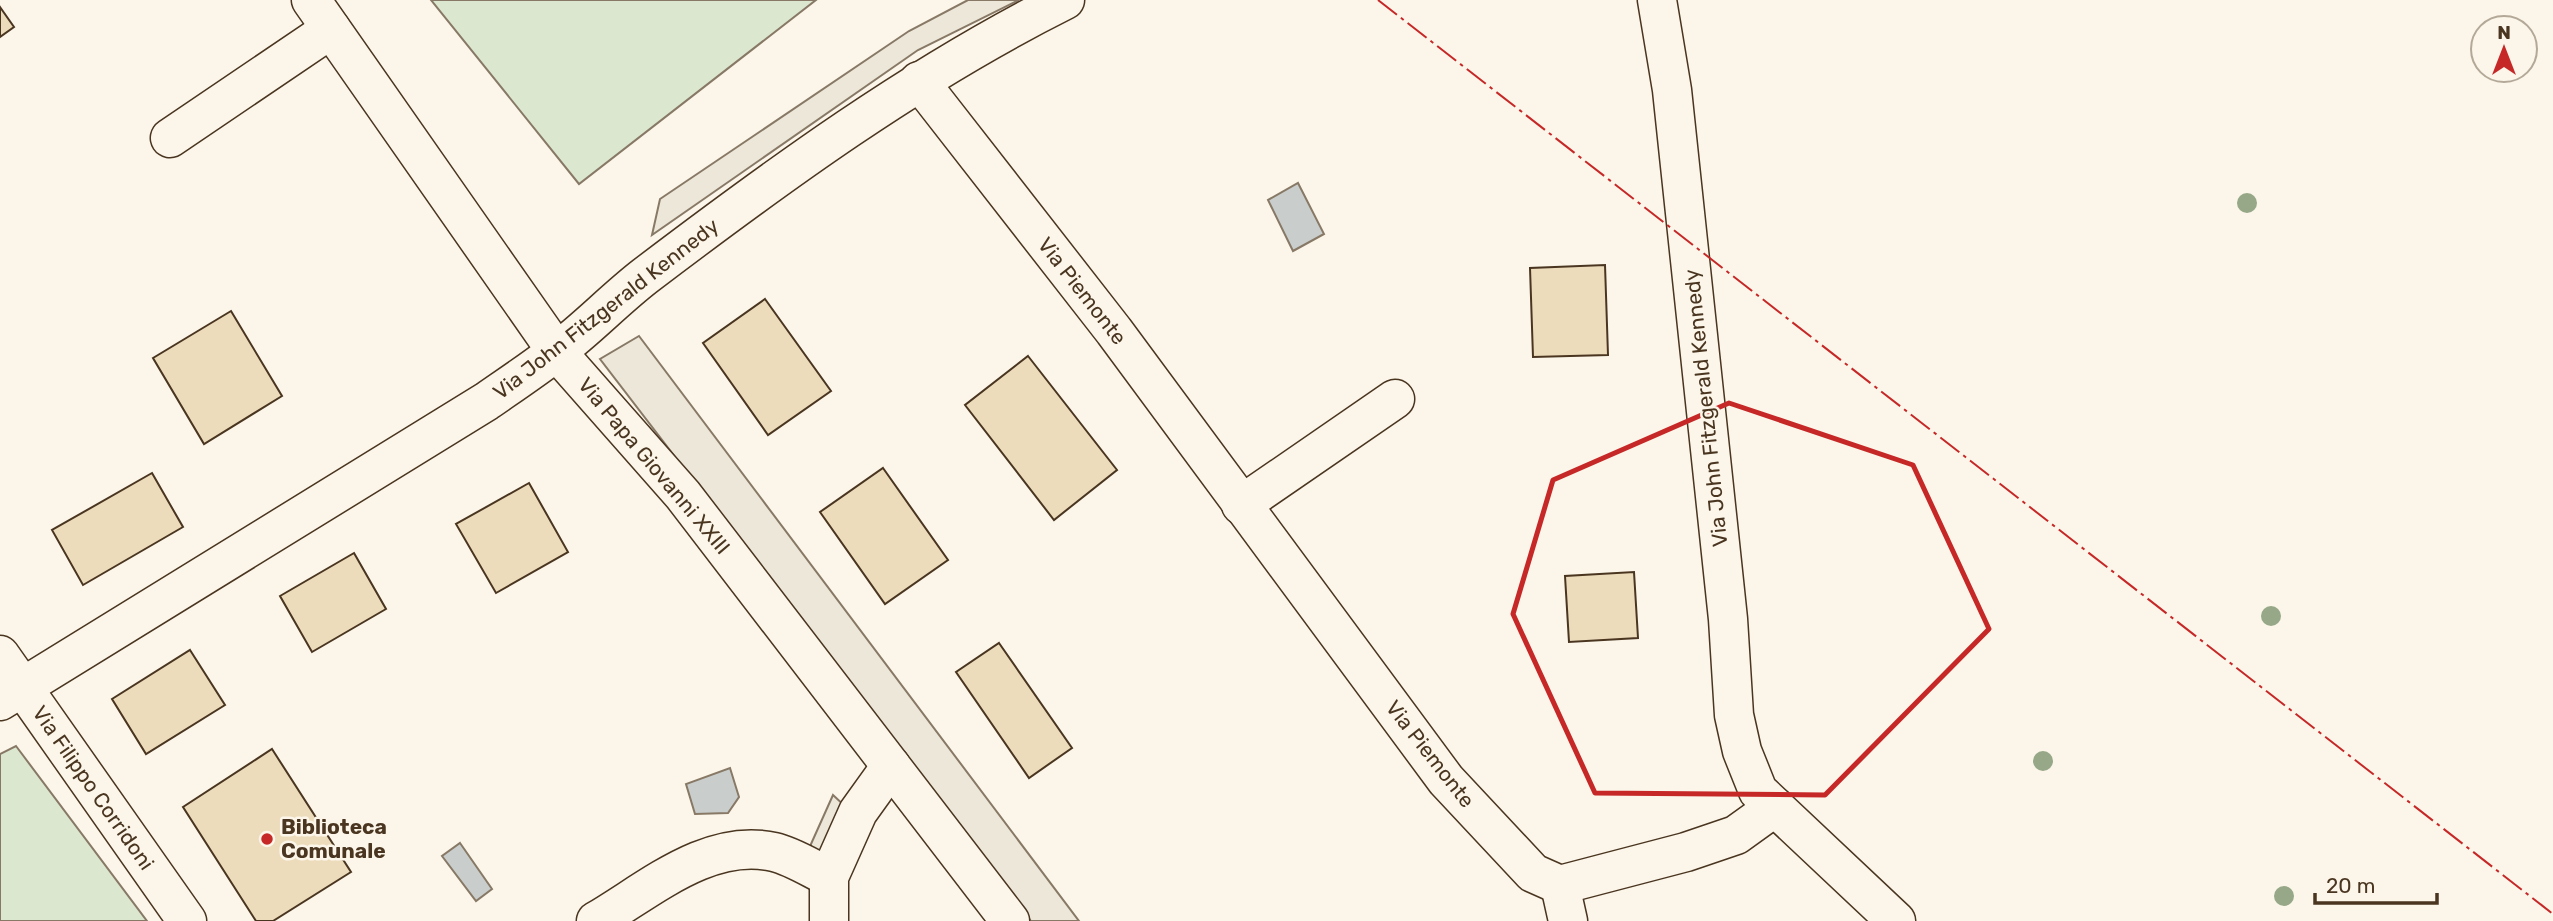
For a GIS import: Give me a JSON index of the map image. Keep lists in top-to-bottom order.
{
  "streets": {
    "street": [
      "Via Piemonte",
      "Via John Fitzgerald Kennedy",
      "Via Papa Giovanni XXIII",
      "Via Filippo Corridoni"
    ]
  },
  "crossings": [
    ["Via Piemonte", "Via John Fitzgerald Kennedy"],
    ["Via John Fitzgerald Kennedy", "Via Papa Giovanni XXIII"],
    ["Via John Fitzgerald Kennedy", "Via Filippo Corridoni"]
  ],
  "places": ["Biblioteca Comunale"],
  "scale_bar": "20 m",
  "north": "top"
}
